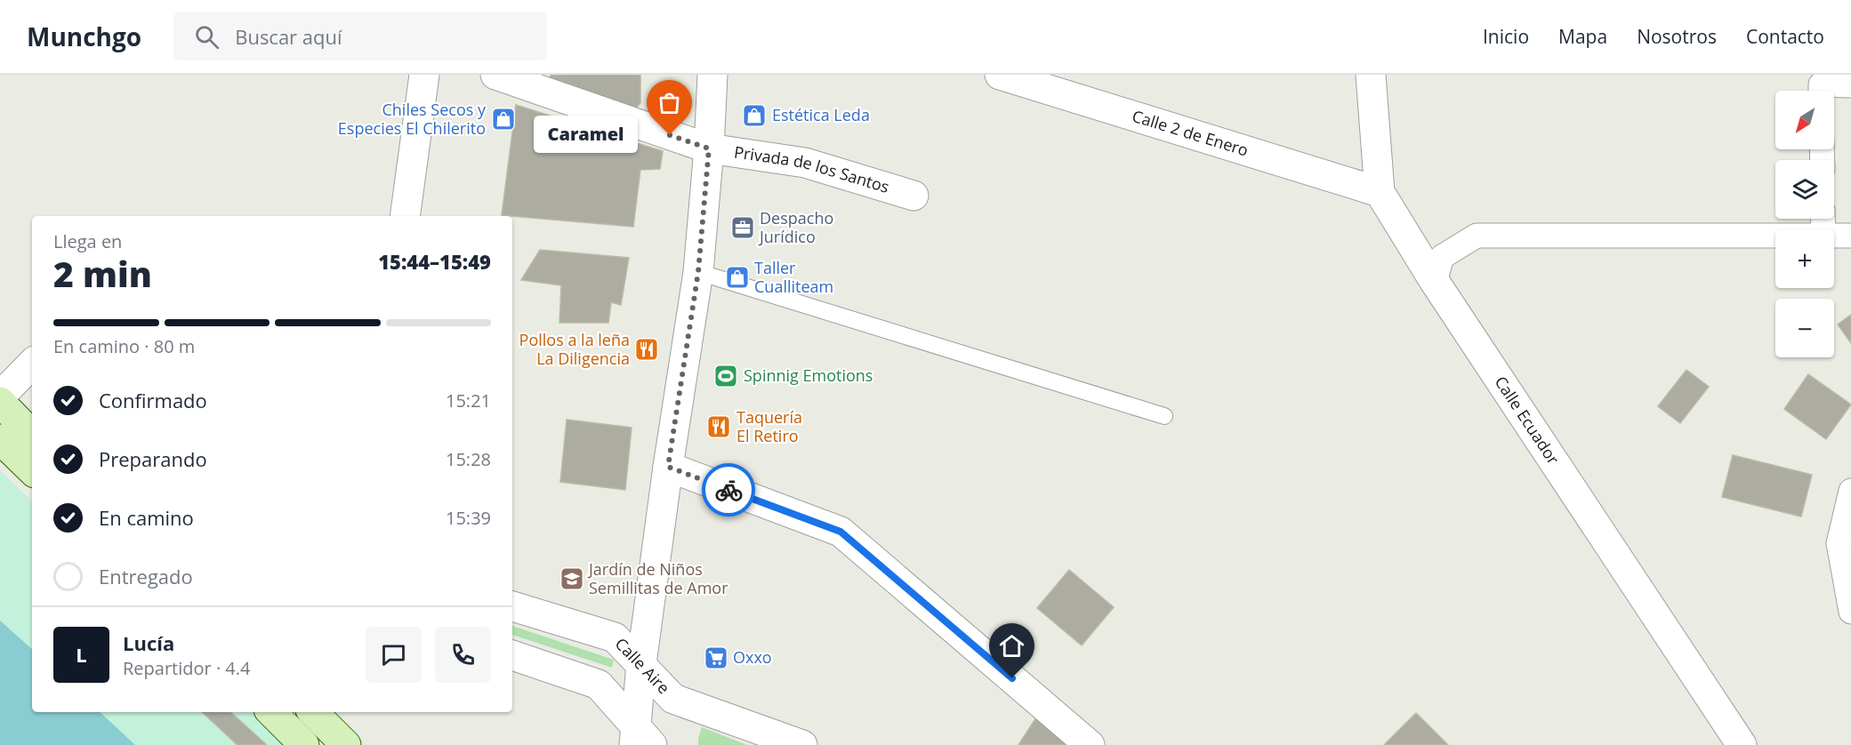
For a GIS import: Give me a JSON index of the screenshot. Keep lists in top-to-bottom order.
{
  "streets": {
    "street": [
      "Calle 2 de Enero",
      "Privada de los Santos",
      "Calle Ecuador",
      "Calle Aire"
    ]
  },
  "crossings": [
    ["Calle 2 de Enero", "Calle Ecuador"]
  ],
  "places": {
    "shop": ["Estética Leda", "Chiles Secos y Especies El Chilerito", "Taller Cualliteam"],
    "other": ["Caramel"],
    "office": ["Despacho Jurídico"],
    "restaurant": ["Pollos a la leña La Diligencia", "Taquería El Retiro"],
    "sports": ["Spinnig Emotions"],
    "school or university": ["Jardín de Niños Semillitas de Amor"],
    "supermarket": ["Oxxo"]
  },
  "north": "bottom left",
  "page": {
    "header": "Munchgo",
    "search": "Buscar aquí",
    "nav": [
      "Inicio",
      "Mapa",
      "Nosotros",
      "Contacto"
    ],
    "map_buttons": ["+", "−"],
    "bubble": "Caramel",
    "heading": ["2 min", "Llega en", "15:44–15:49"],
    "panel": ["Lucía", "Repartidor · 4.4"],
    "bar": "En camino · 80 m",
    "list": [
      ["Confirmado", "15:21"],
      ["Preparando", "15:28"],
      ["En camino", "15:39"],
      "Entregado"
    ],
    "round": "L"
  }
}
